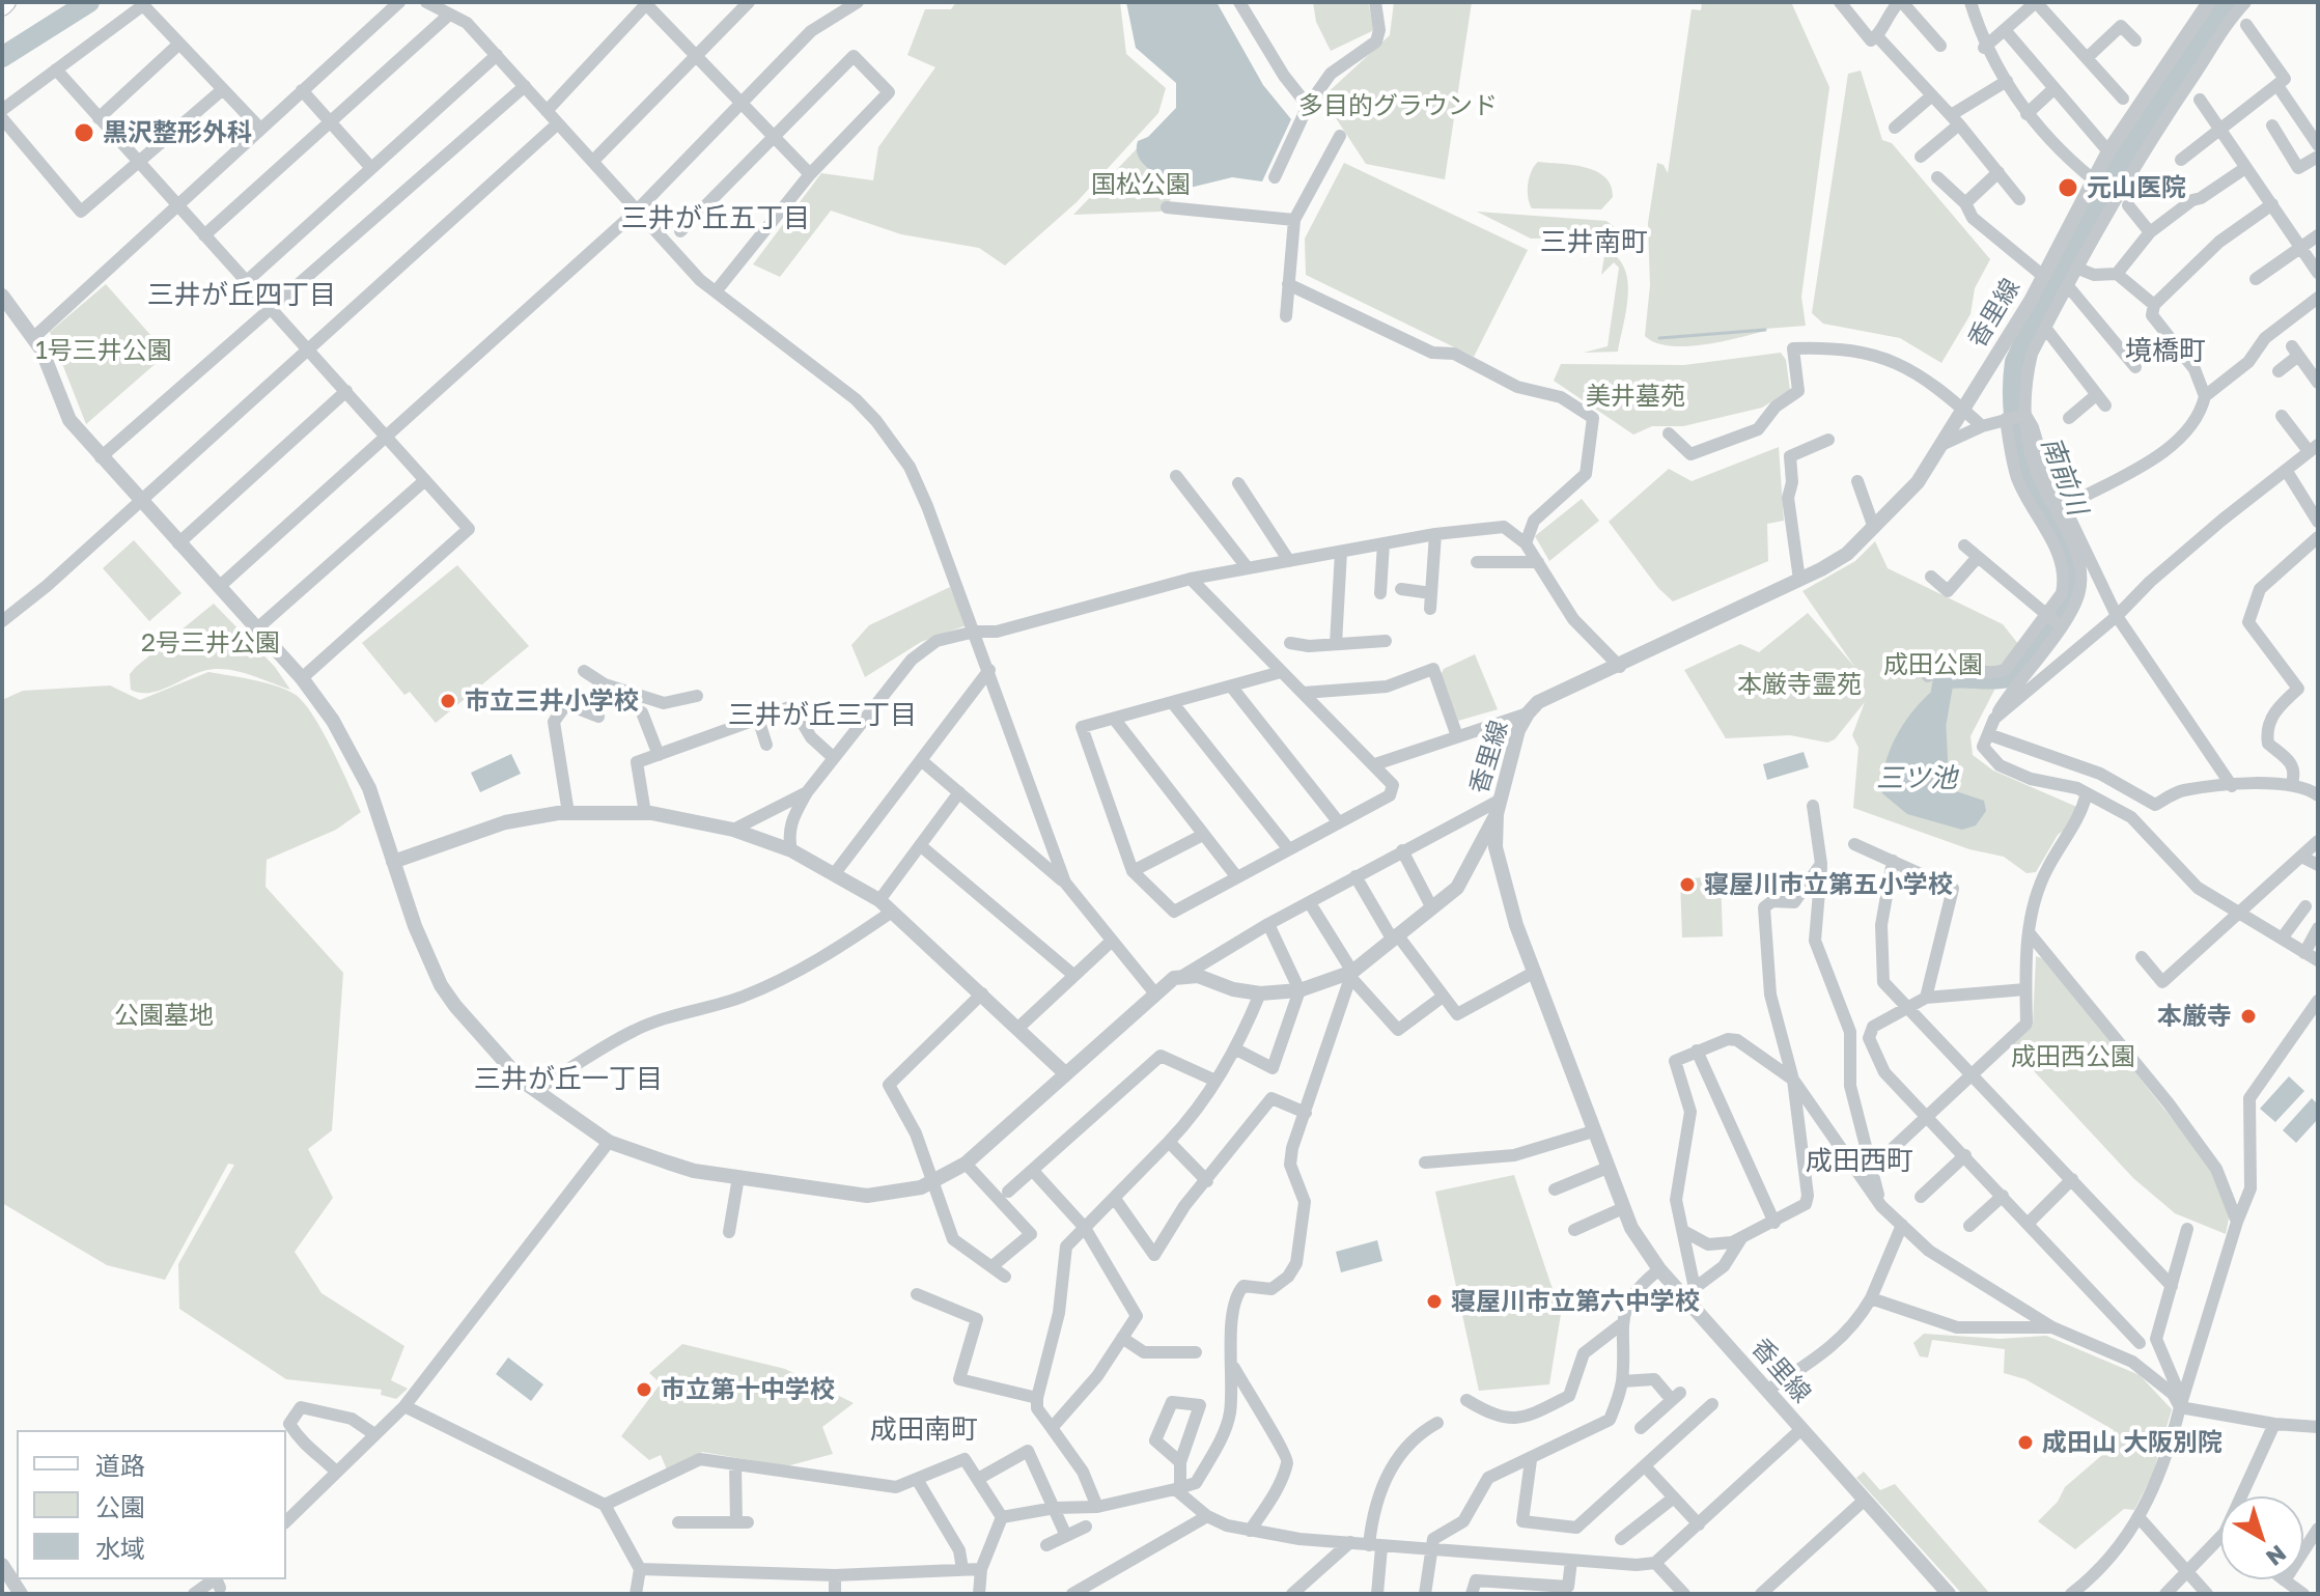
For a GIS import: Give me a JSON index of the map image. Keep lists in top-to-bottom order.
{
  "streets": {
    "street": ["香里線"]
  },
  "districts": [
    "三井が丘五丁目",
    "三井南町",
    "三井が丘四丁目",
    "境橋町",
    "三井が丘三丁目",
    "三井が丘一丁目",
    "成田西町",
    "成田南町"
  ],
  "water": ["南前川", "三ツ池"],
  "parks": [
    "多目的グラウンド",
    "国松公園",
    "1号三井公園",
    "美井墓苑",
    "2号三井公園",
    "成田公園",
    "本厳寺霊苑",
    "公園墓地",
    "成田西公園"
  ],
  "places": [
    "黒沢整形外科",
    "元山医院",
    "市立三井小学校",
    "寝屋川市立第五小学校",
    "本厳寺",
    "寝屋川市立第六中学校",
    "市立第十中学校",
    "成田山 大阪別院"
  ],
  "legend": ["道路", "公園", "水域"],
  "north": "bottom right"
}
